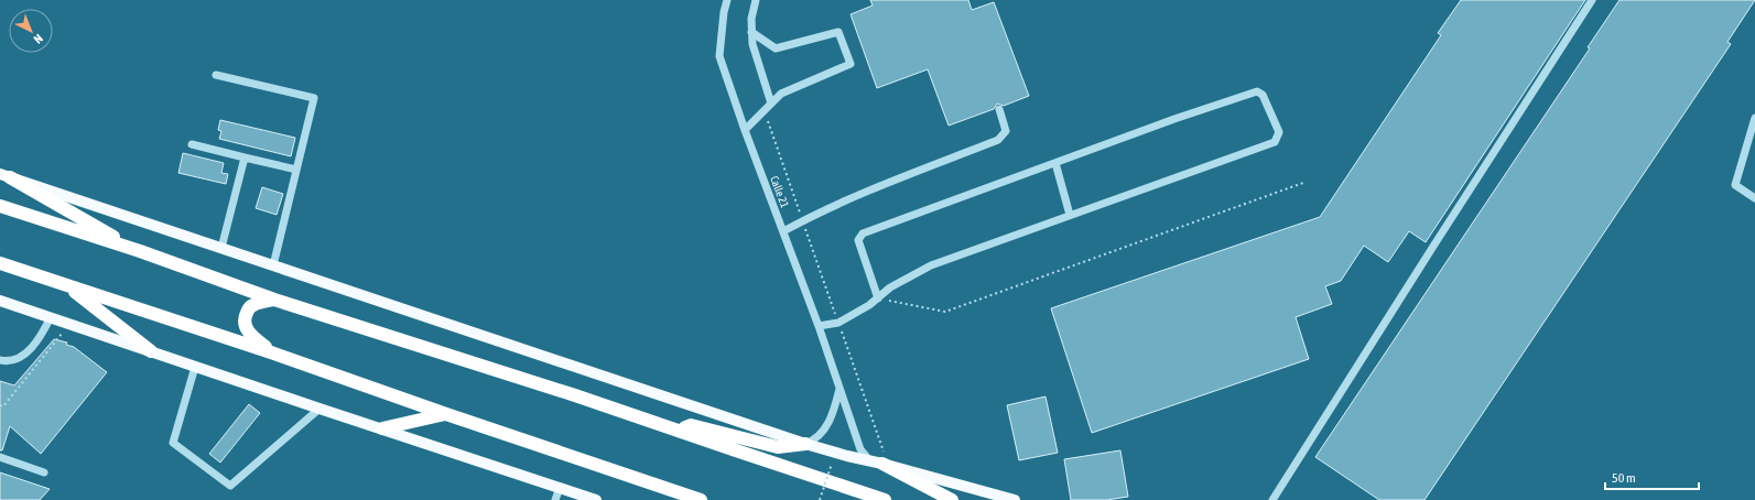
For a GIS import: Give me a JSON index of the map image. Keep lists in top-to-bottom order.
{
  "streets": {
    "street": ["Calle 21"]
  },
  "scale_bar": "50 m",
  "north": "bottom right"
}
